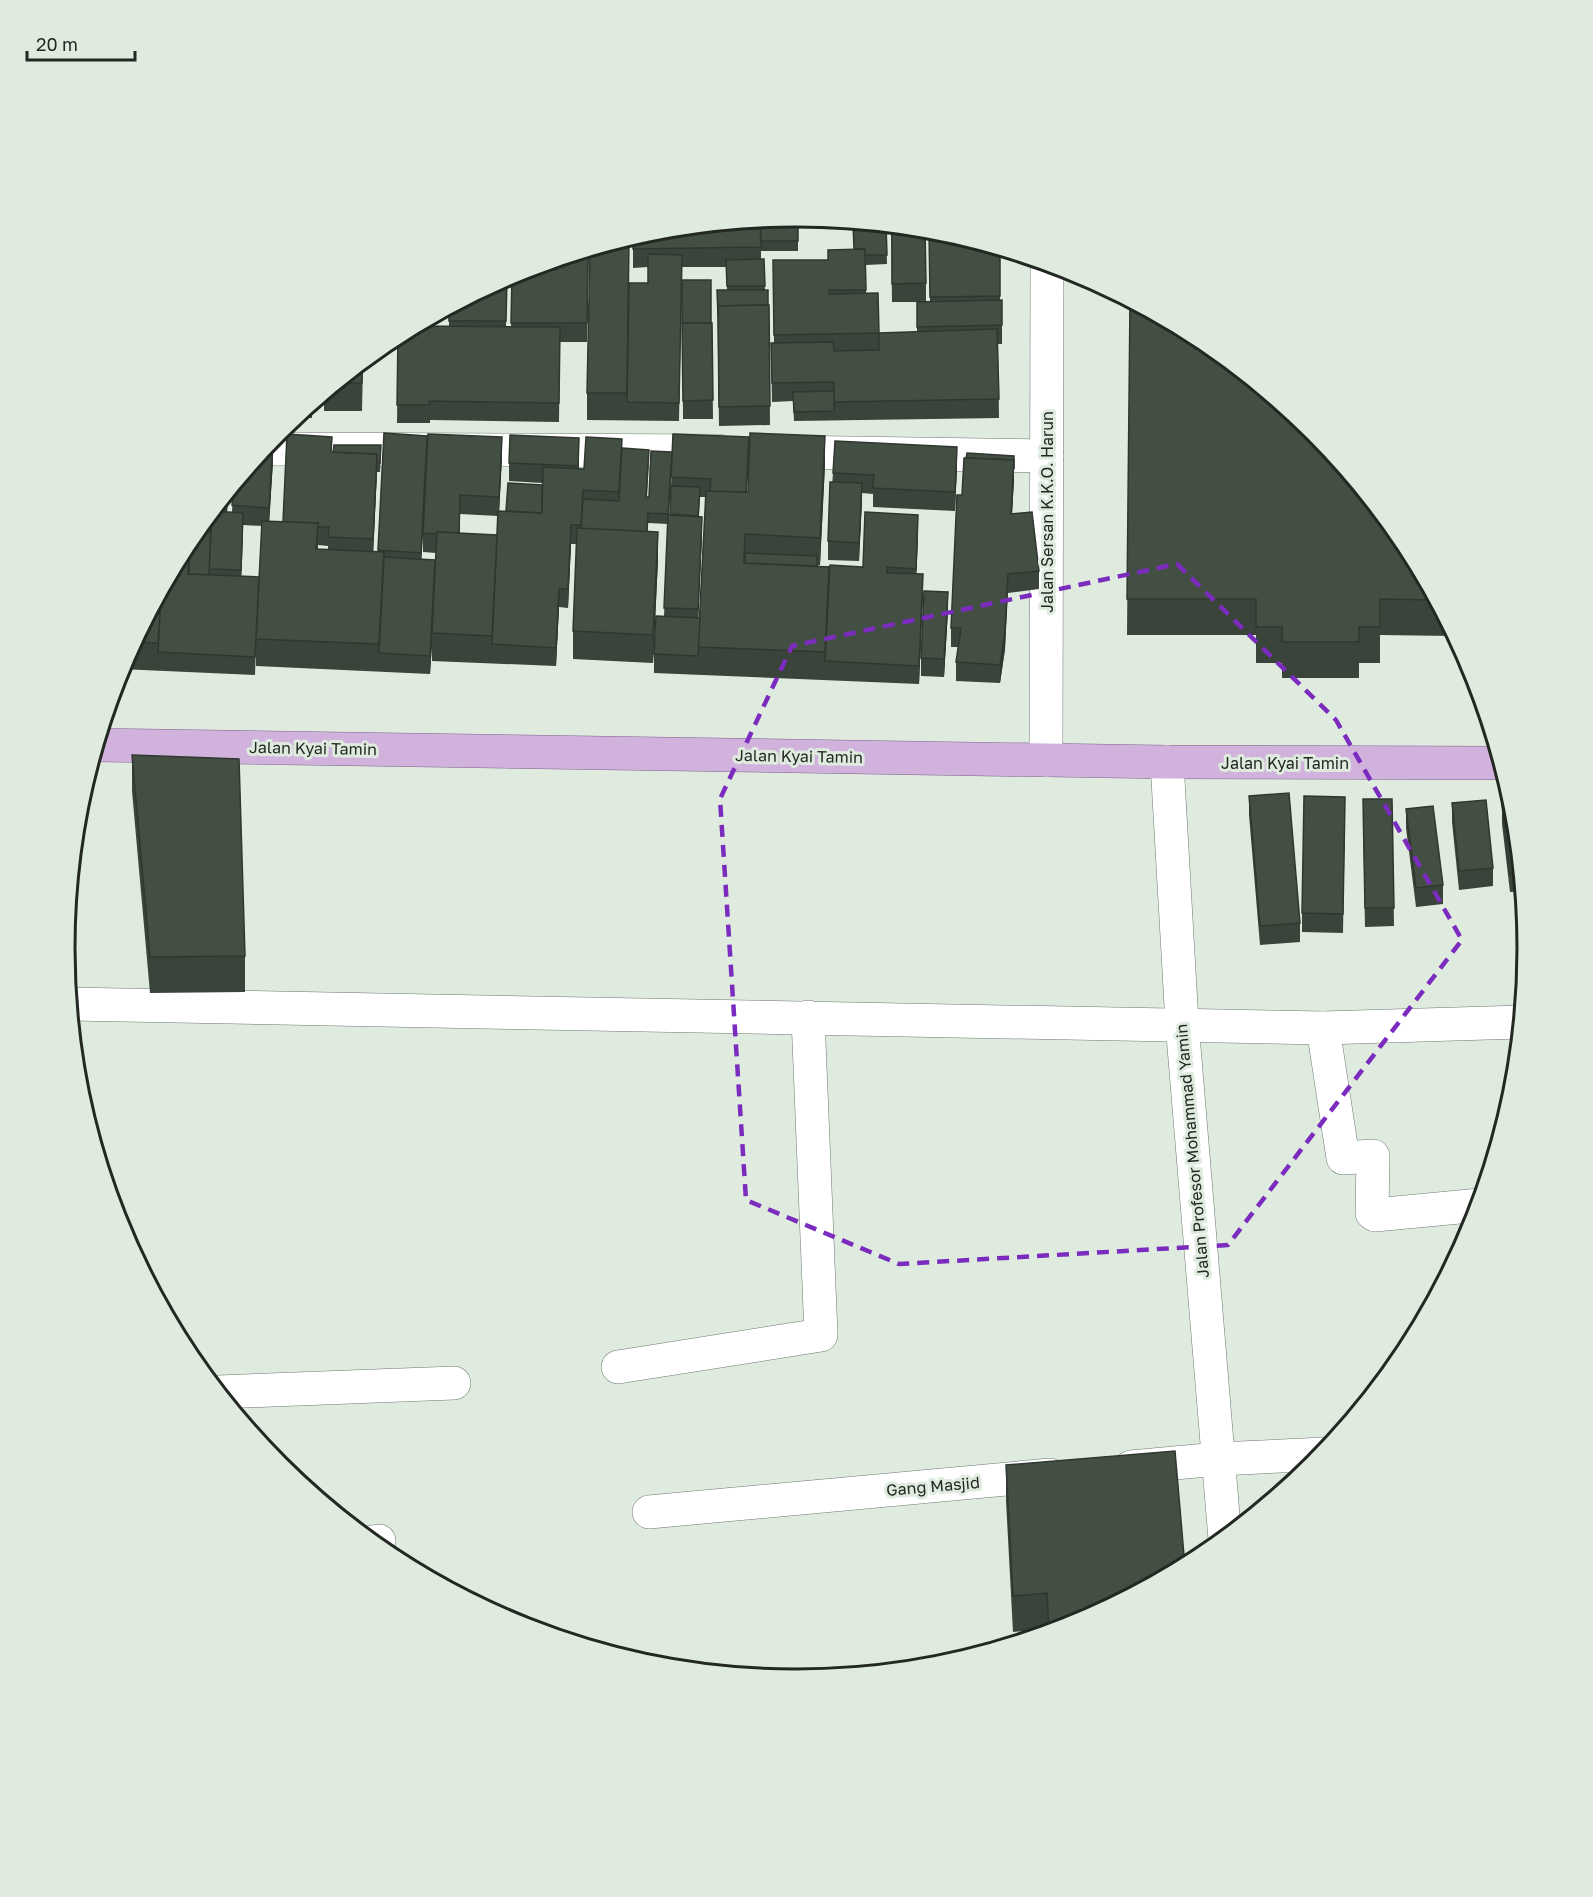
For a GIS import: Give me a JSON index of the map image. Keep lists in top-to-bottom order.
{
  "streets": {
    "main road": ["Jalan Kyai Tamin"],
    "street": ["Jalan Sersan K.K.O. Harun", "Jalan Profesor Mohammad Yamin", "Gang Masjid"]
  },
  "crossings": [
    ["Jalan Sersan K.K.O. Harun", "Jalan Kyai Tamin"],
    ["Jalan Kyai Tamin", "Jalan Profesor Mohammad Yamin"],
    ["Jalan Profesor Mohammad Yamin", "Gang Masjid"]
  ],
  "scale_bar": "20 m"
}
